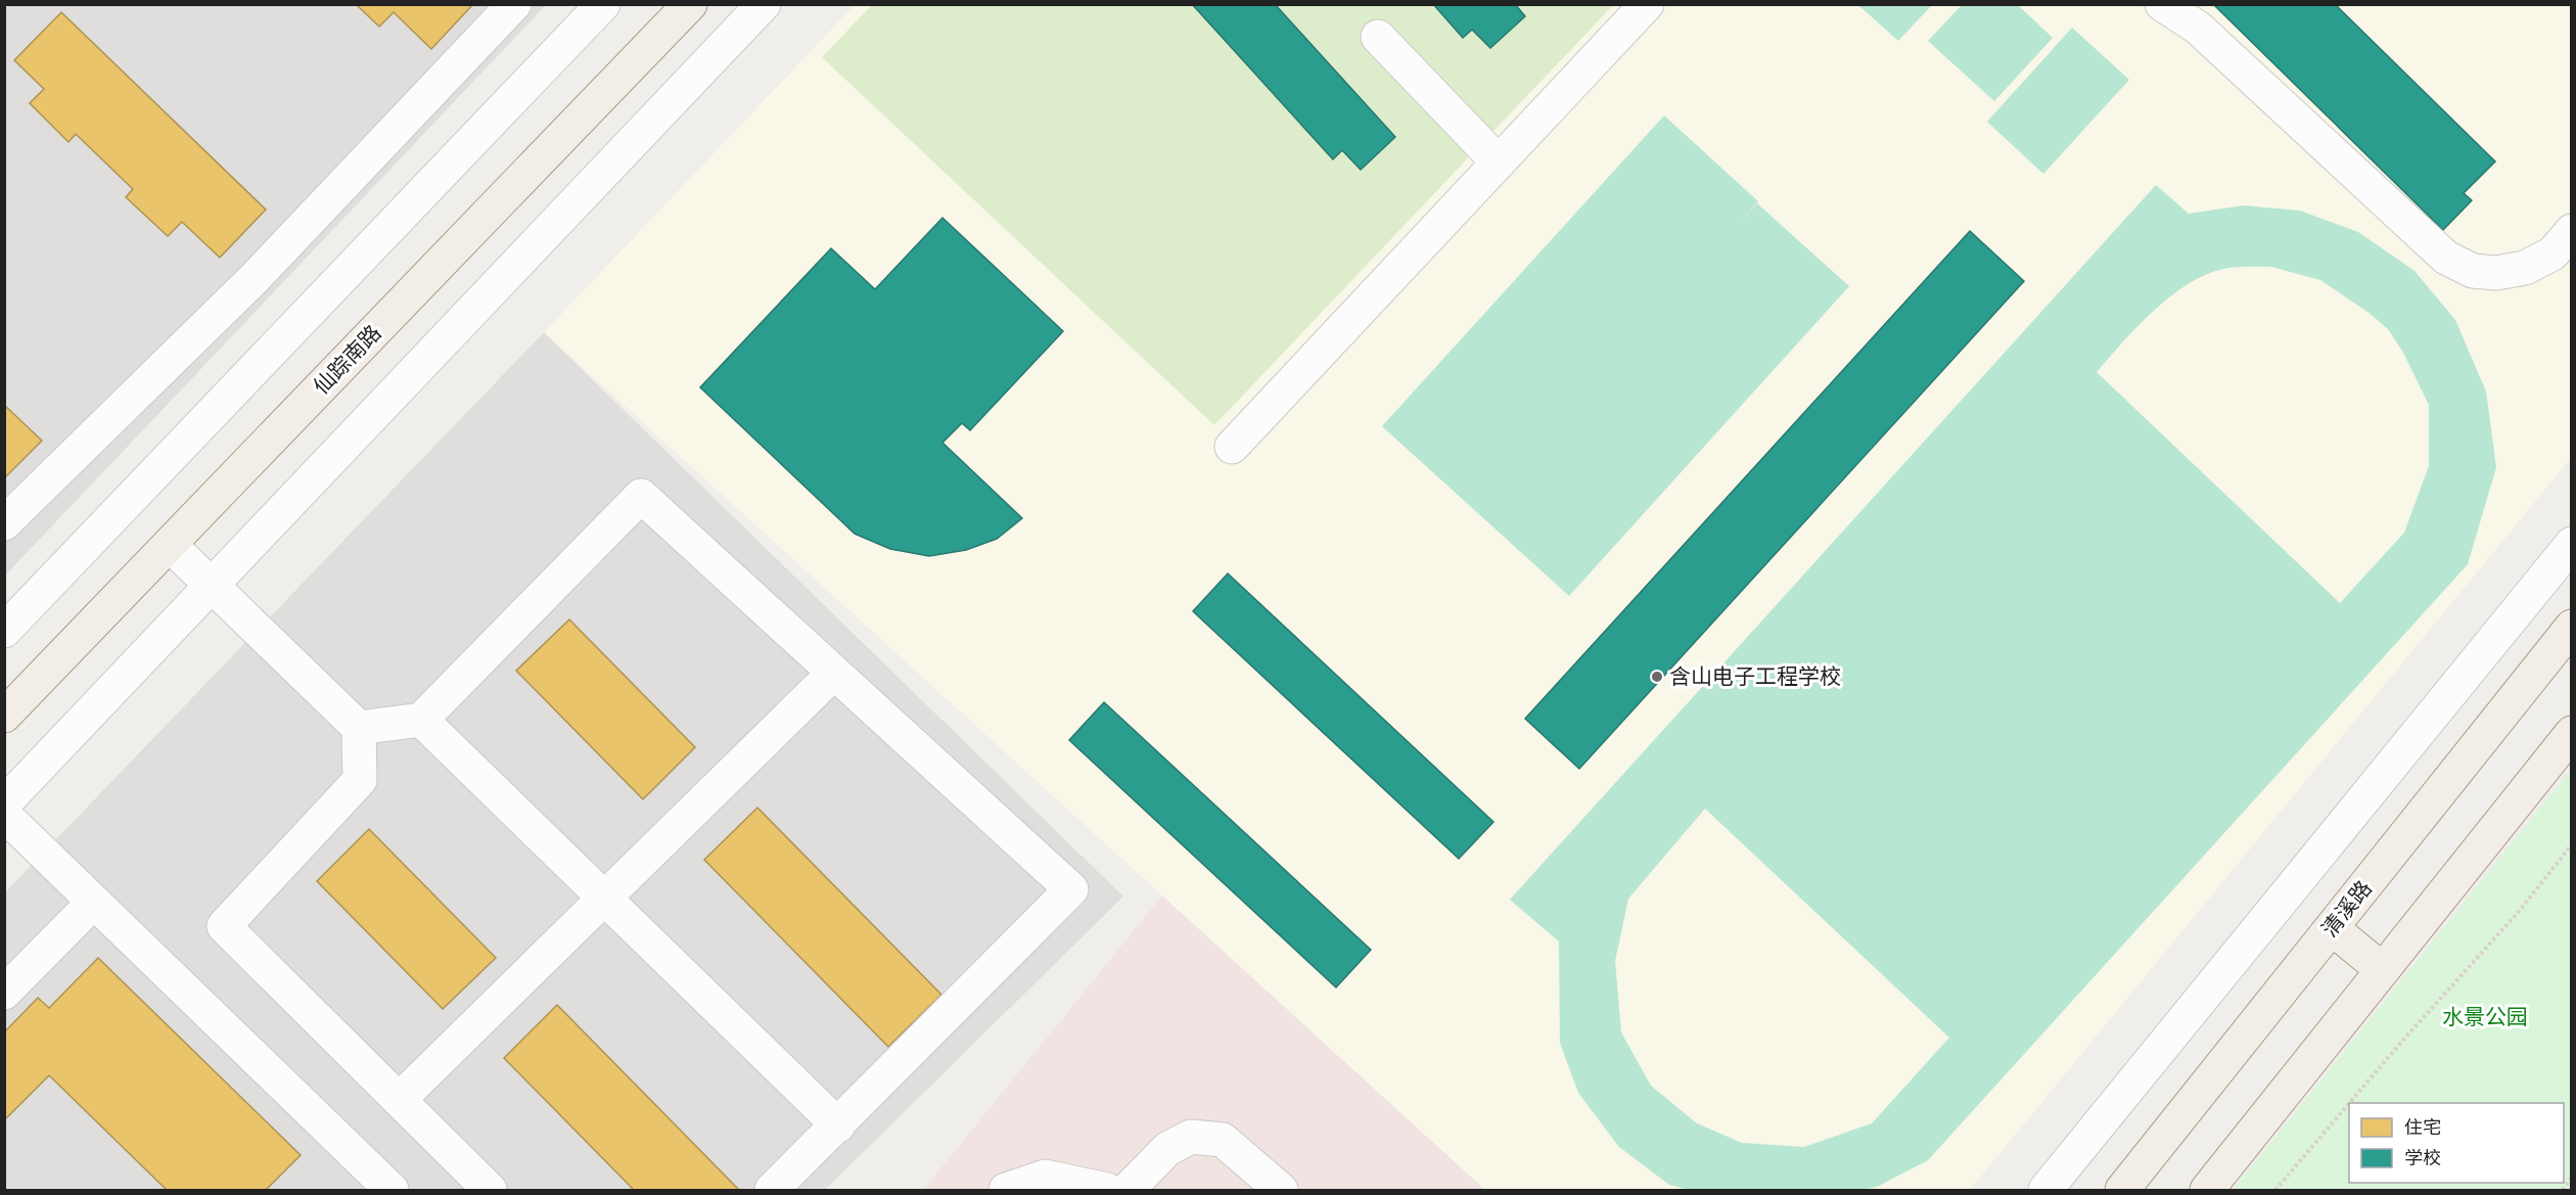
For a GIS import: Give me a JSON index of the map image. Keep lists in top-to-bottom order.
{
  "streets": {
    "main road": ["仙踪南路", "清溪路"]
  },
  "parks": ["水景公园"],
  "places": ["含山电子工程学校"],
  "legend": ["住宅", "学校"]
}
